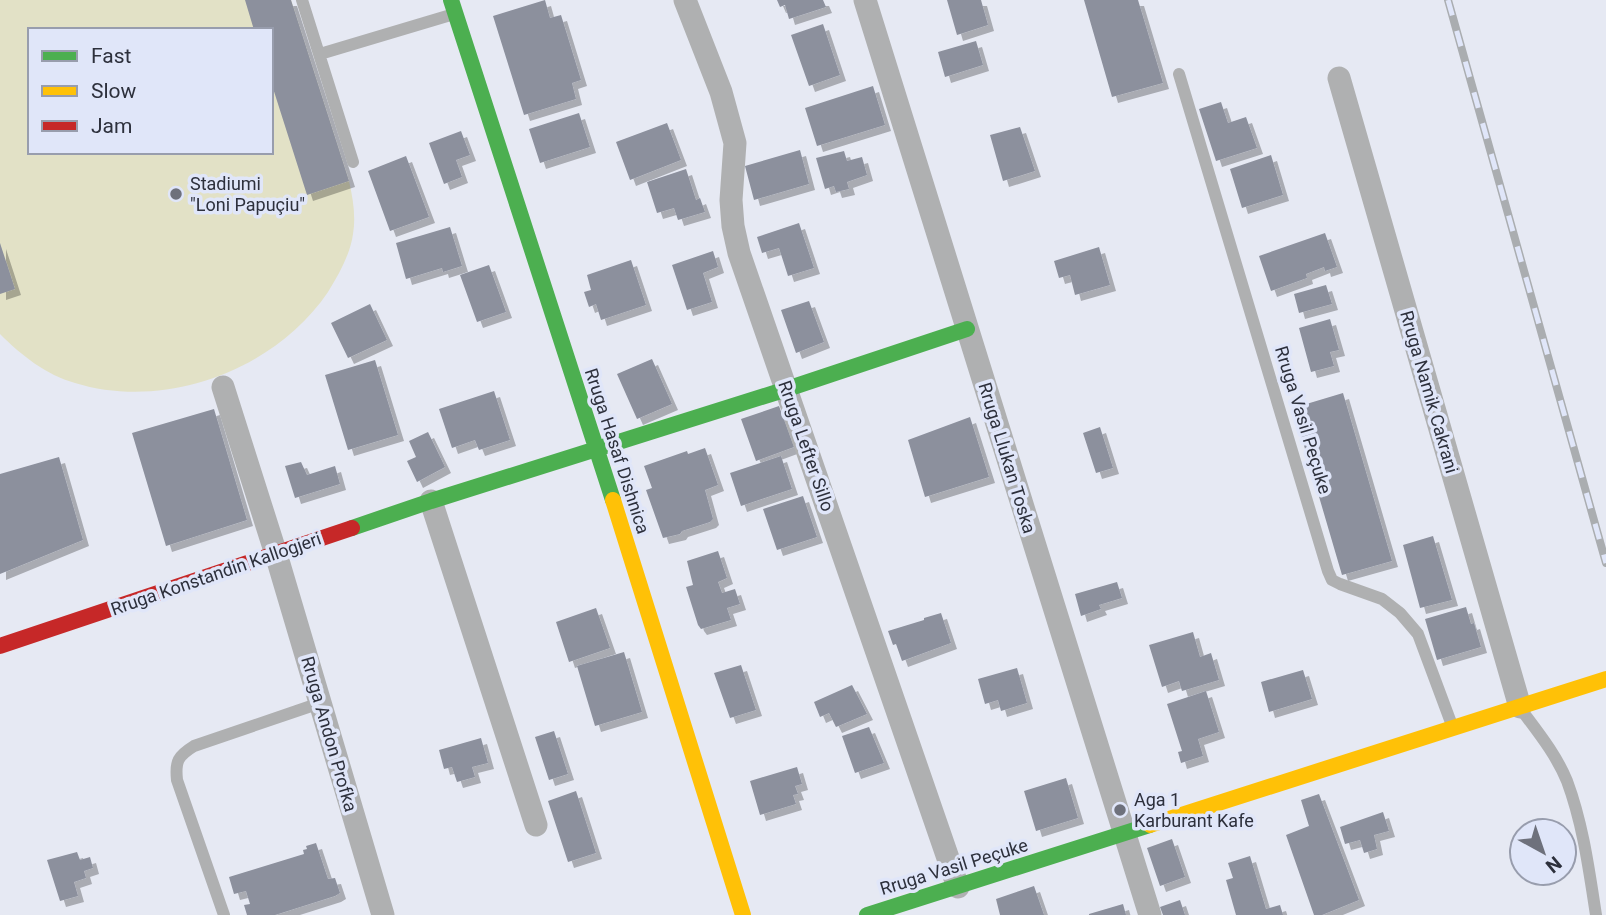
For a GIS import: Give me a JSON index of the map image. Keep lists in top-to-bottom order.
{
  "streets": {
    "street": [
      "Rruga Namik Cakrani",
      "Rruga Vasil Peçuke",
      "Rruga Lefter Sillo",
      "Rruga Hasaf Dishnica",
      "Rruga Llukan Toska",
      "Rruga Konstandin Kallogjeri",
      "Rruga Andon Profka"
    ]
  },
  "crossings": [
    ["Rruga Namik Cakrani", "Rruga Vasil Peçuke"],
    ["Rruga Vasil Peçuke", "Rruga Lefter Sillo"],
    ["Rruga Vasil Peçuke", "Rruga Llukan Toska"],
    ["Rruga Lefter Sillo", "Rruga Konstandin Kallogjeri"],
    ["Rruga Hasaf Dishnica", "Rruga Konstandin Kallogjeri"],
    ["Rruga Llukan Toska", "Rruga Konstandin Kallogjeri"],
    ["Rruga Konstandin Kallogjeri", "Rruga Andon Profka"]
  ],
  "places": ["Stadiumi \"Loni Papuçiu\"", "Aga 1 Karburant Kafe"],
  "legend": ["Fast", "Slow", "Jam"],
  "north": "bottom right"
}
